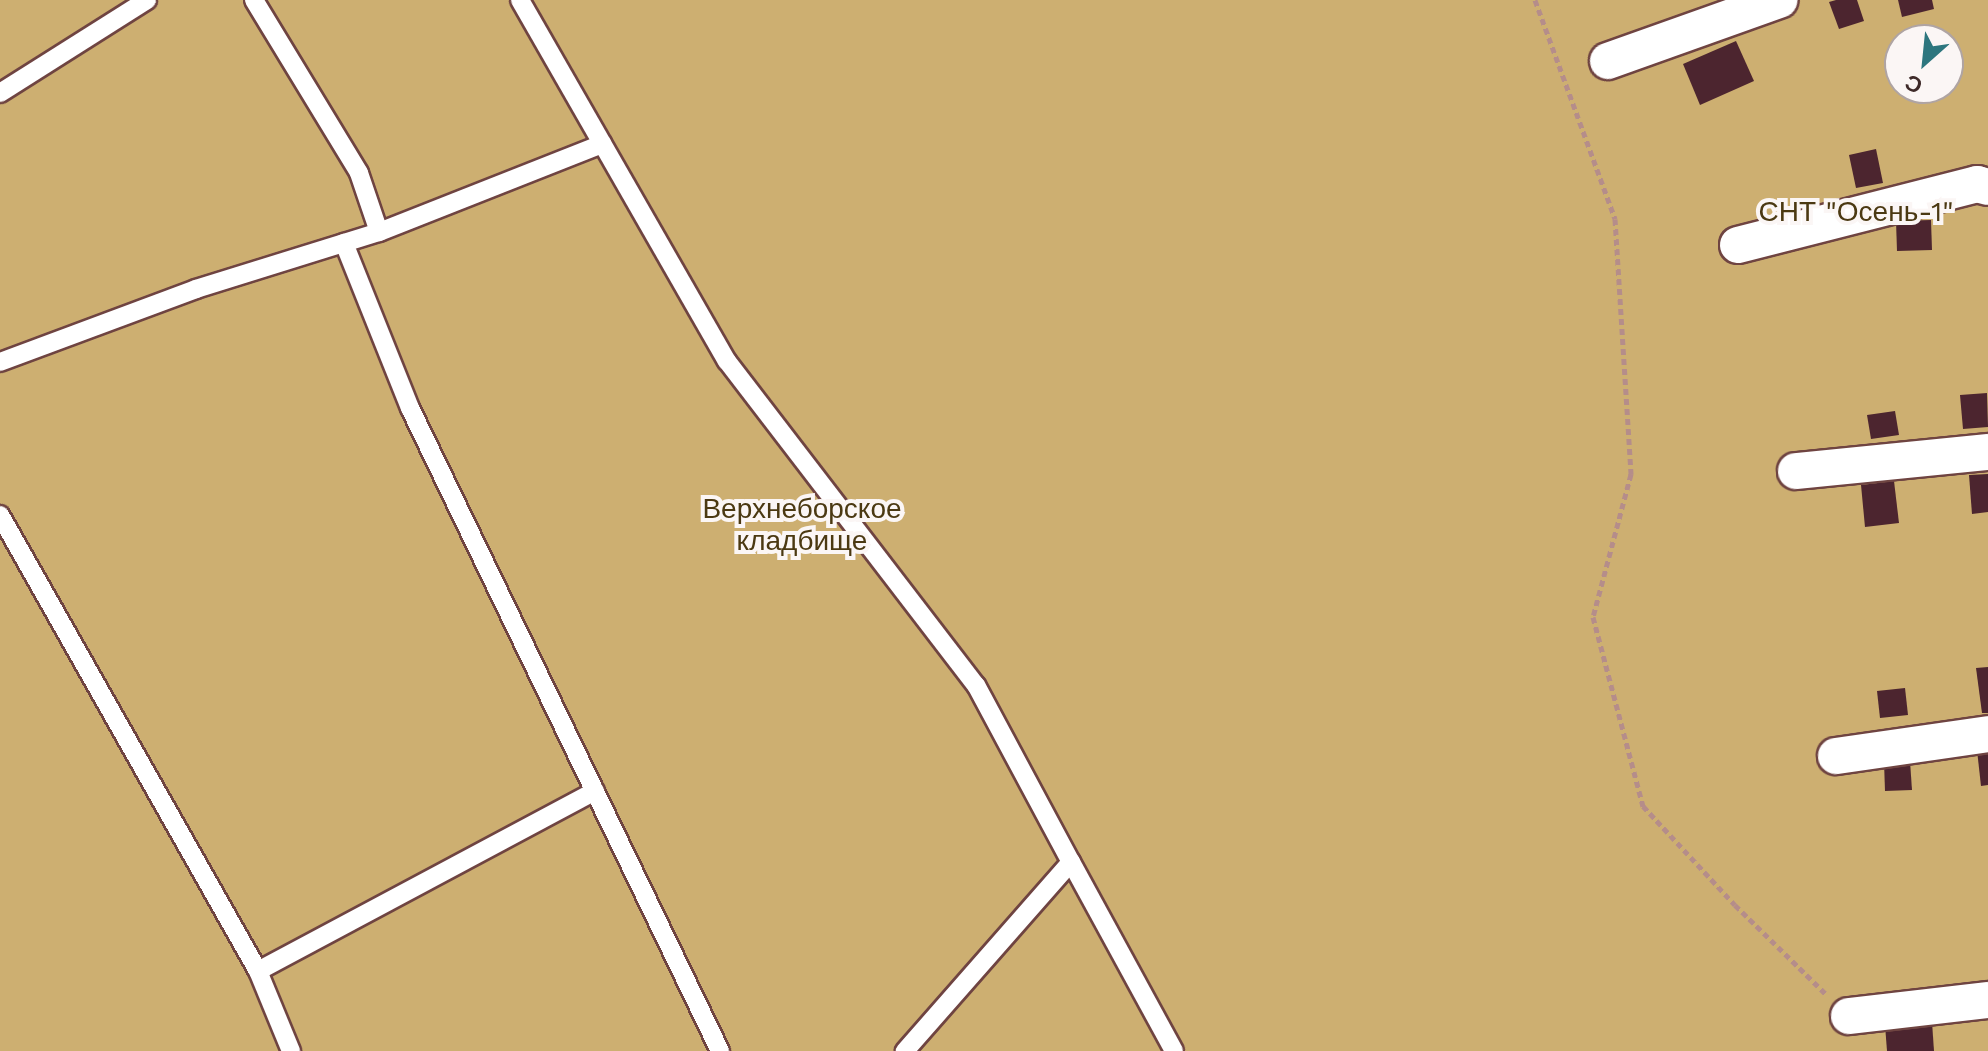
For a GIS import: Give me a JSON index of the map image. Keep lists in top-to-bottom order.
{
  "parks": ["СНТ \"Осень-1\"", "Верхнеборское кладбище"],
  "north": "bottom left"
}
